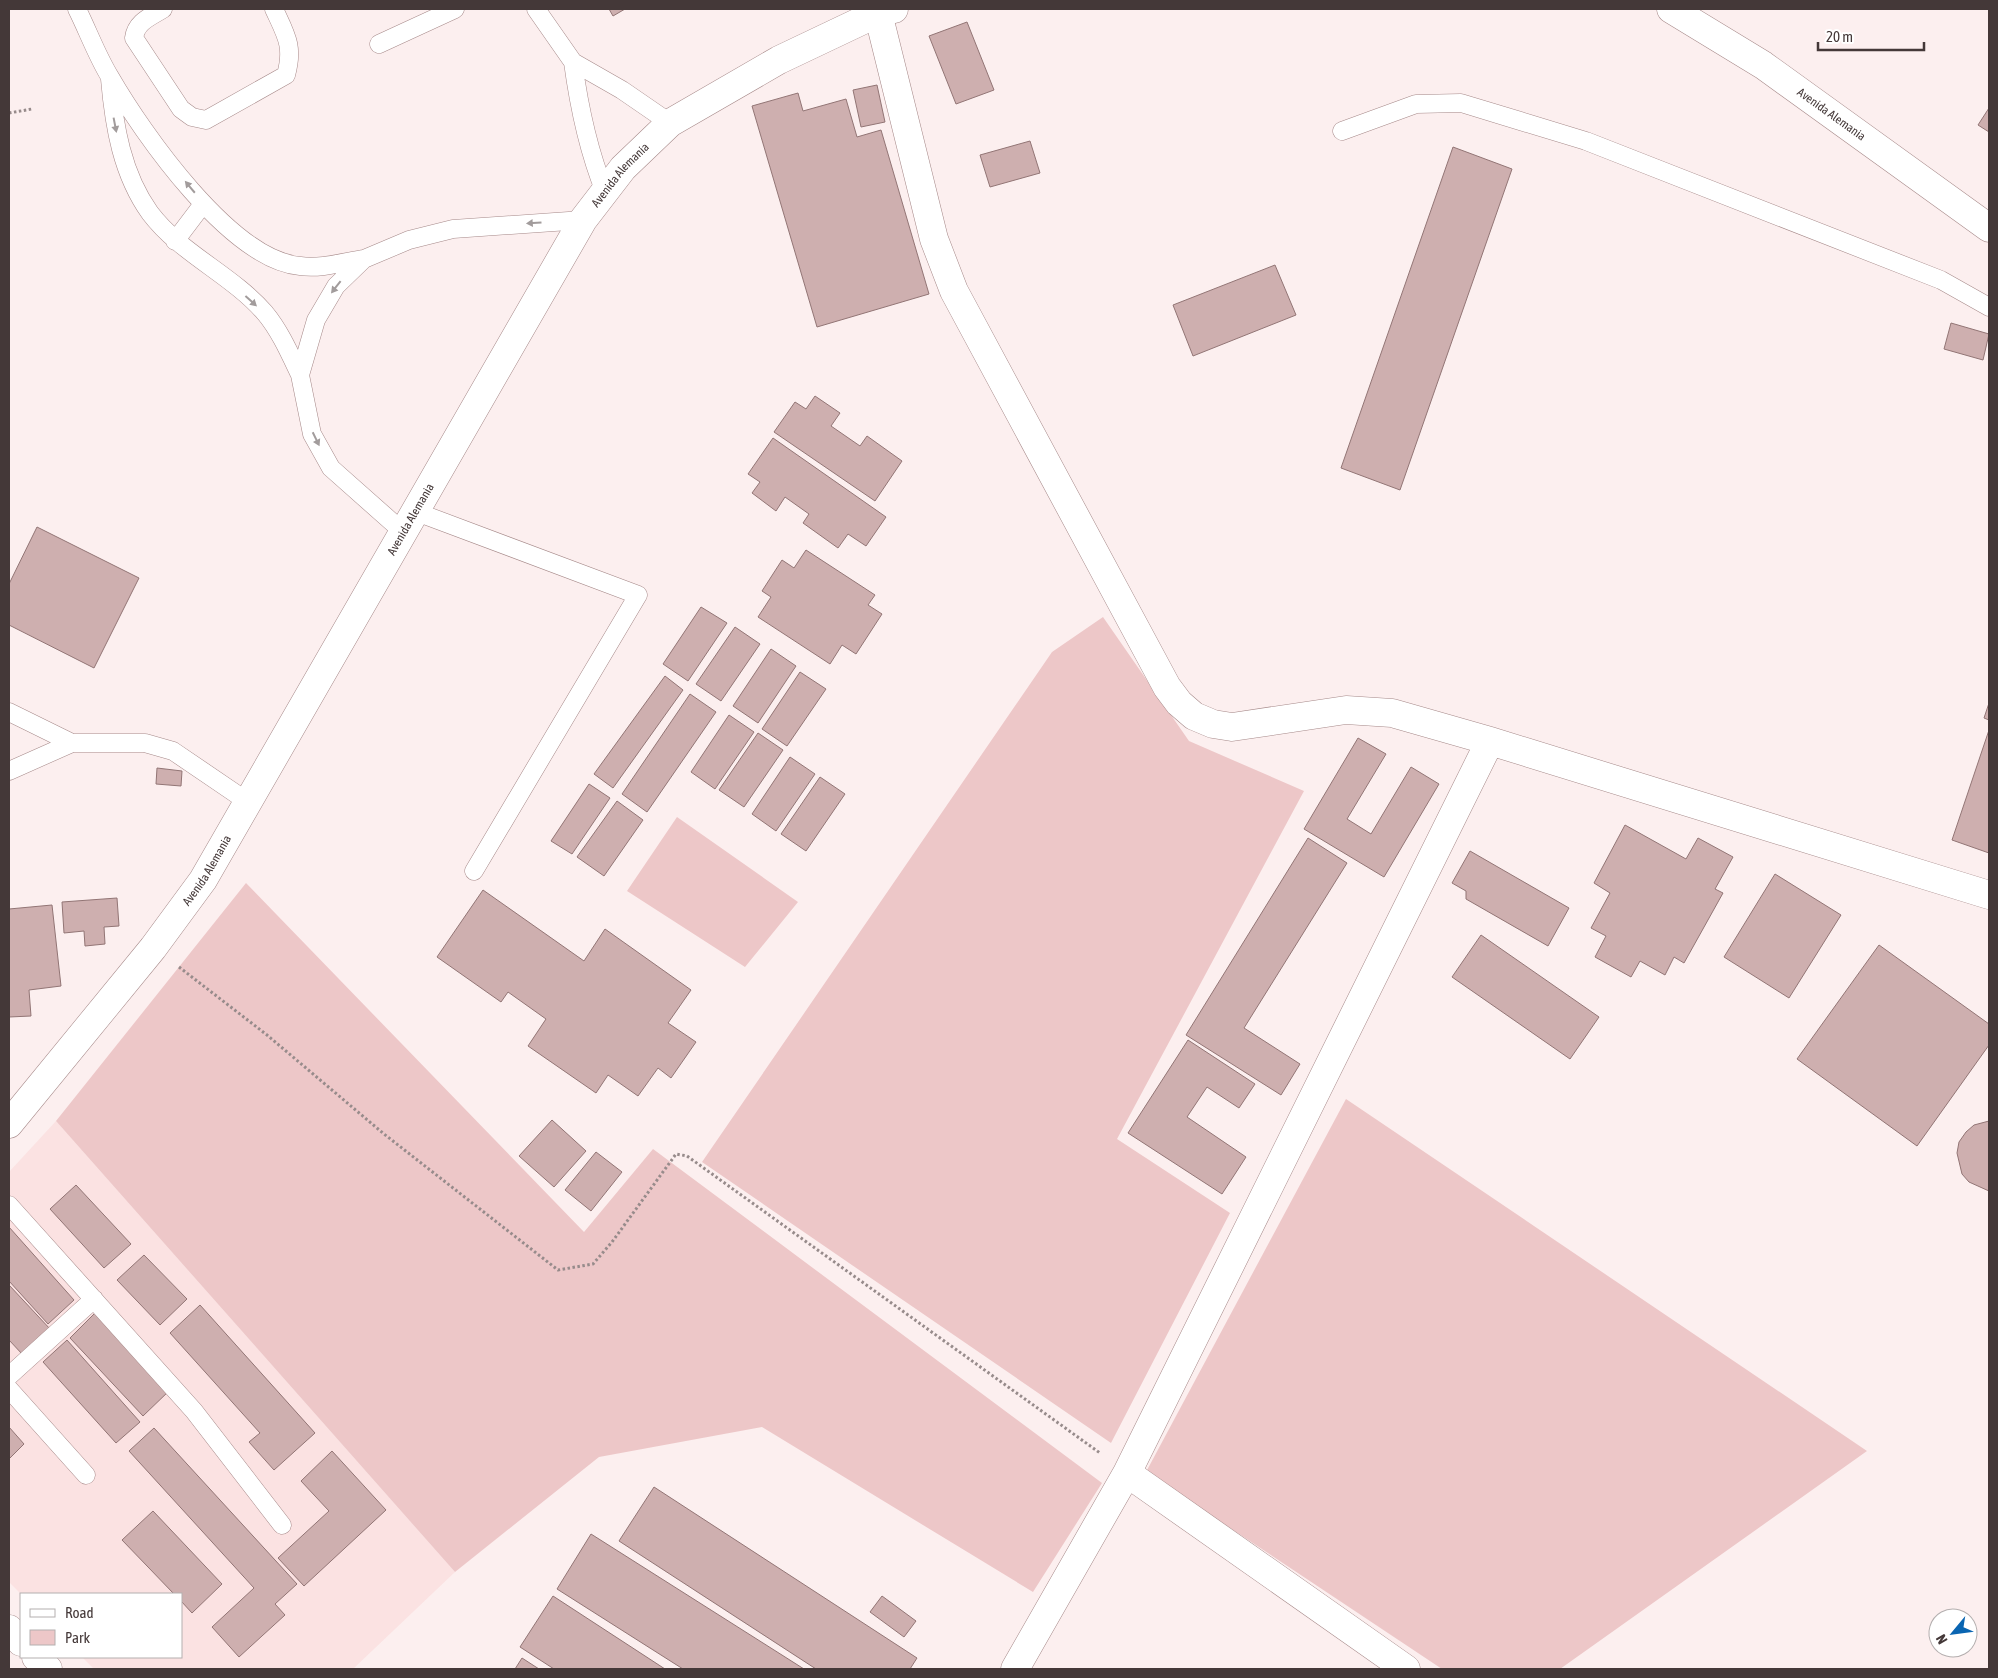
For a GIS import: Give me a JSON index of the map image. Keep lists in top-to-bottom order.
{
  "streets": {
    "street": ["Avenida Alemania"]
  },
  "legend": ["Road", "Park"],
  "scale_bar": "20 m",
  "north": "bottom left"
}
